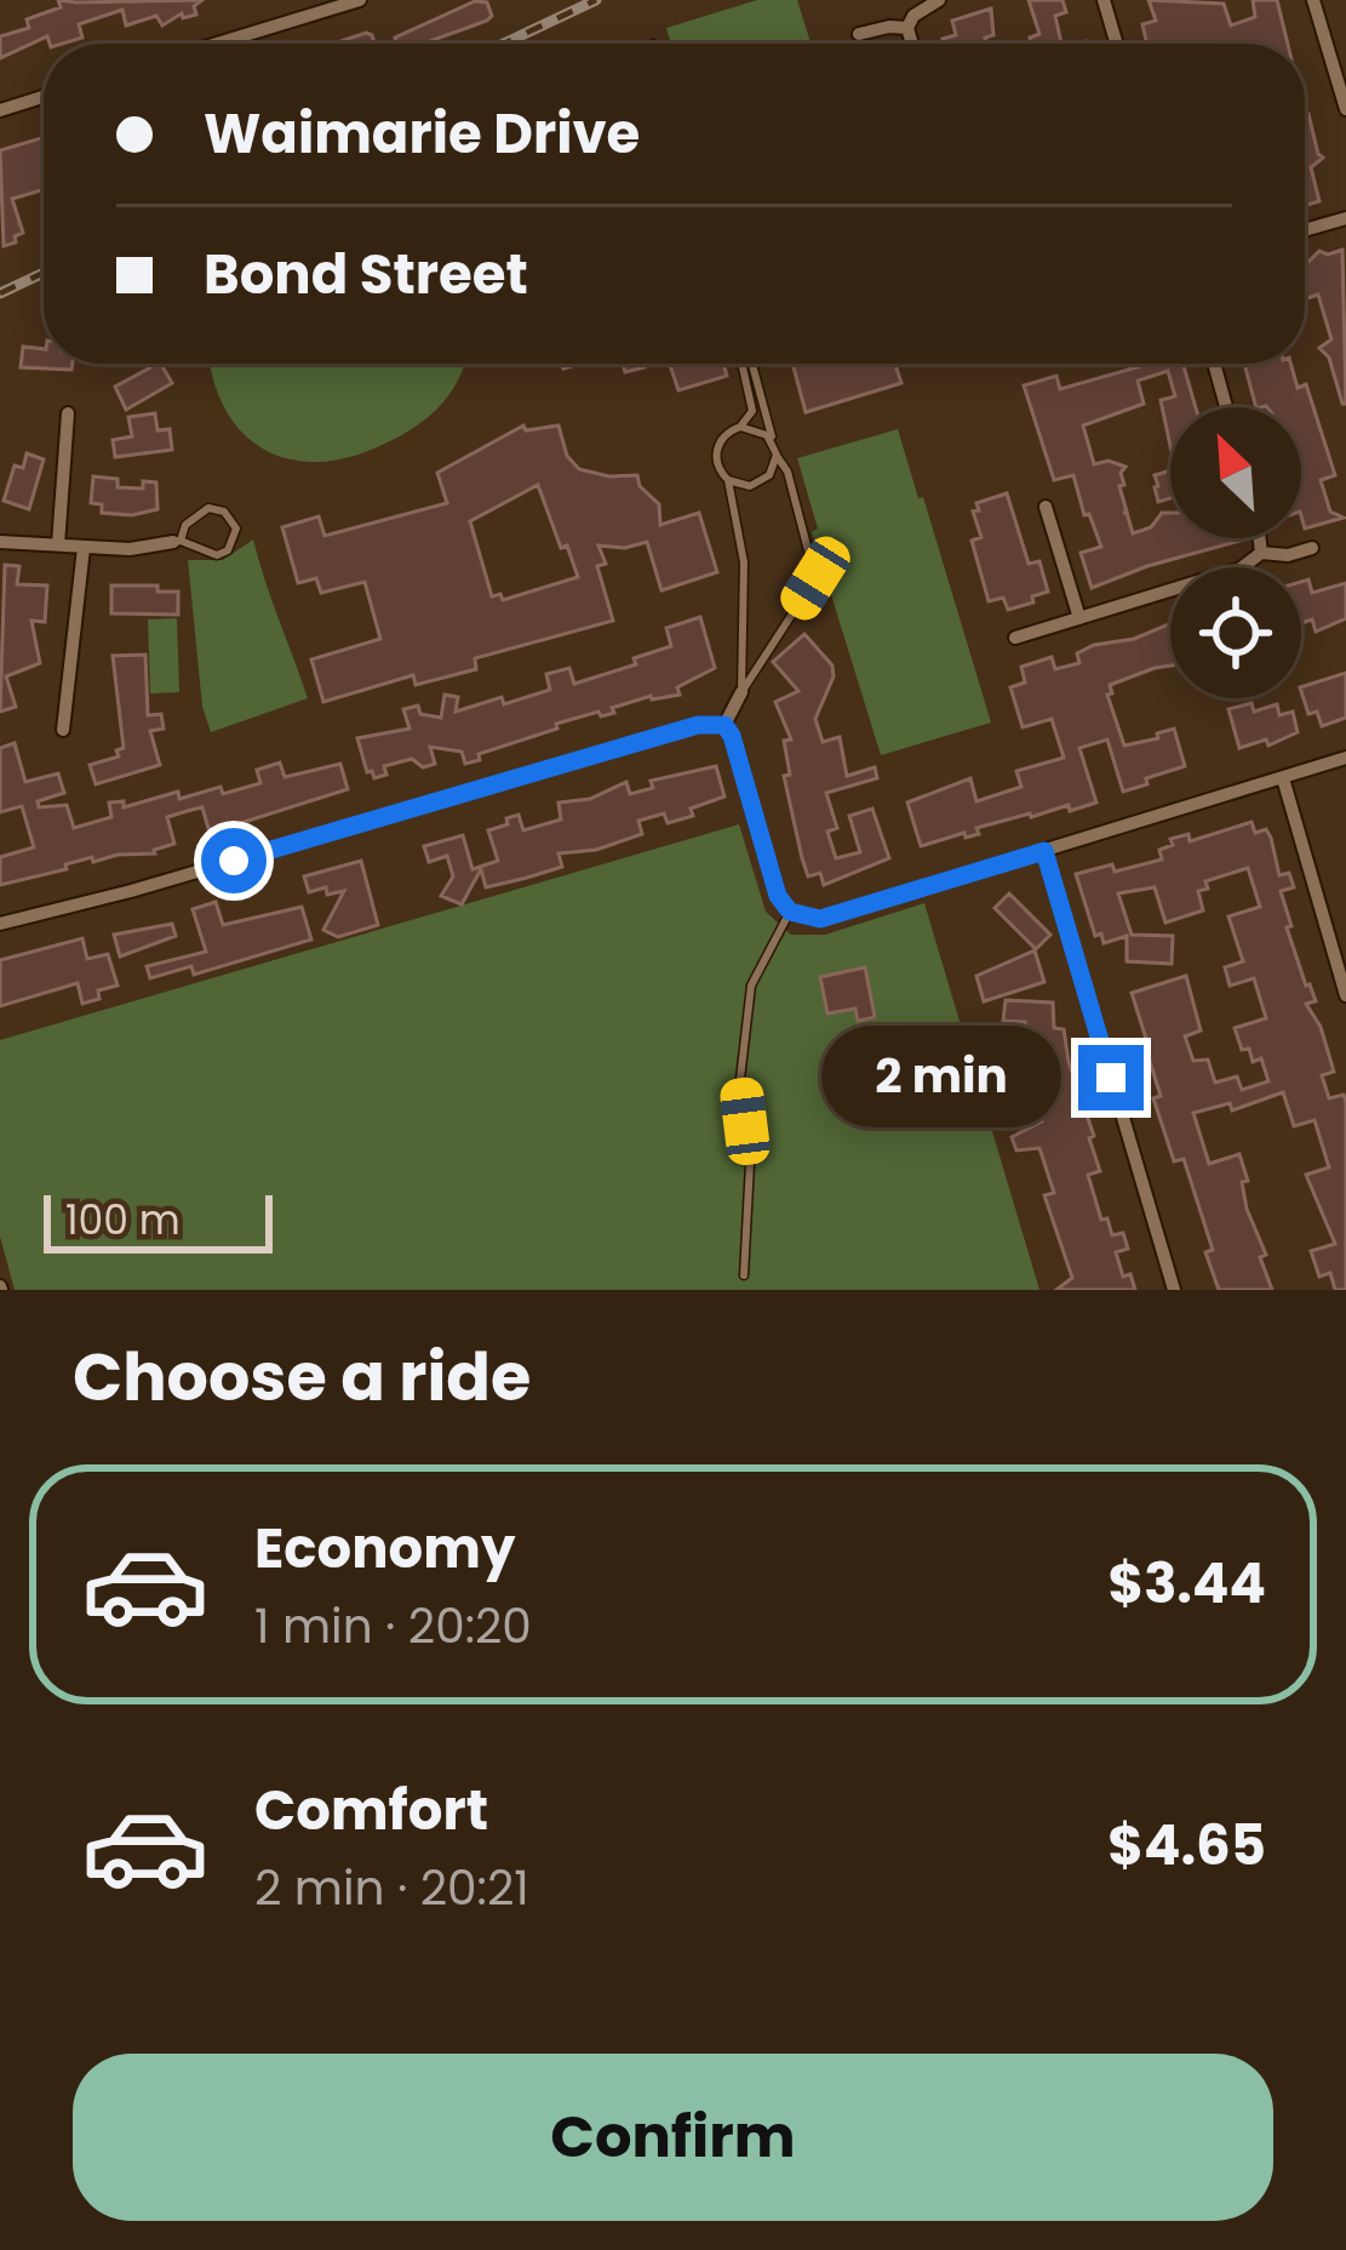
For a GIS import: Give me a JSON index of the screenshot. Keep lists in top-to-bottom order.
{
  "scale_bar": "100 m",
  "north": "top left",
  "page": {
    "banner": ["Waimarie Drive", "Bond Street"],
    "bubble": "2 min",
    "scale": "100 m",
    "heading": "Choose a ride",
    "list": [
      {
        "name": "Economy",
        "note": "1 min · 20:20",
        "value": "$3.44"
      },
      {
        "name": "Comfort",
        "note": "2 min · 20:21",
        "value": "$4.65"
      }
    ],
    "buttons": "Confirm"
  }
}
